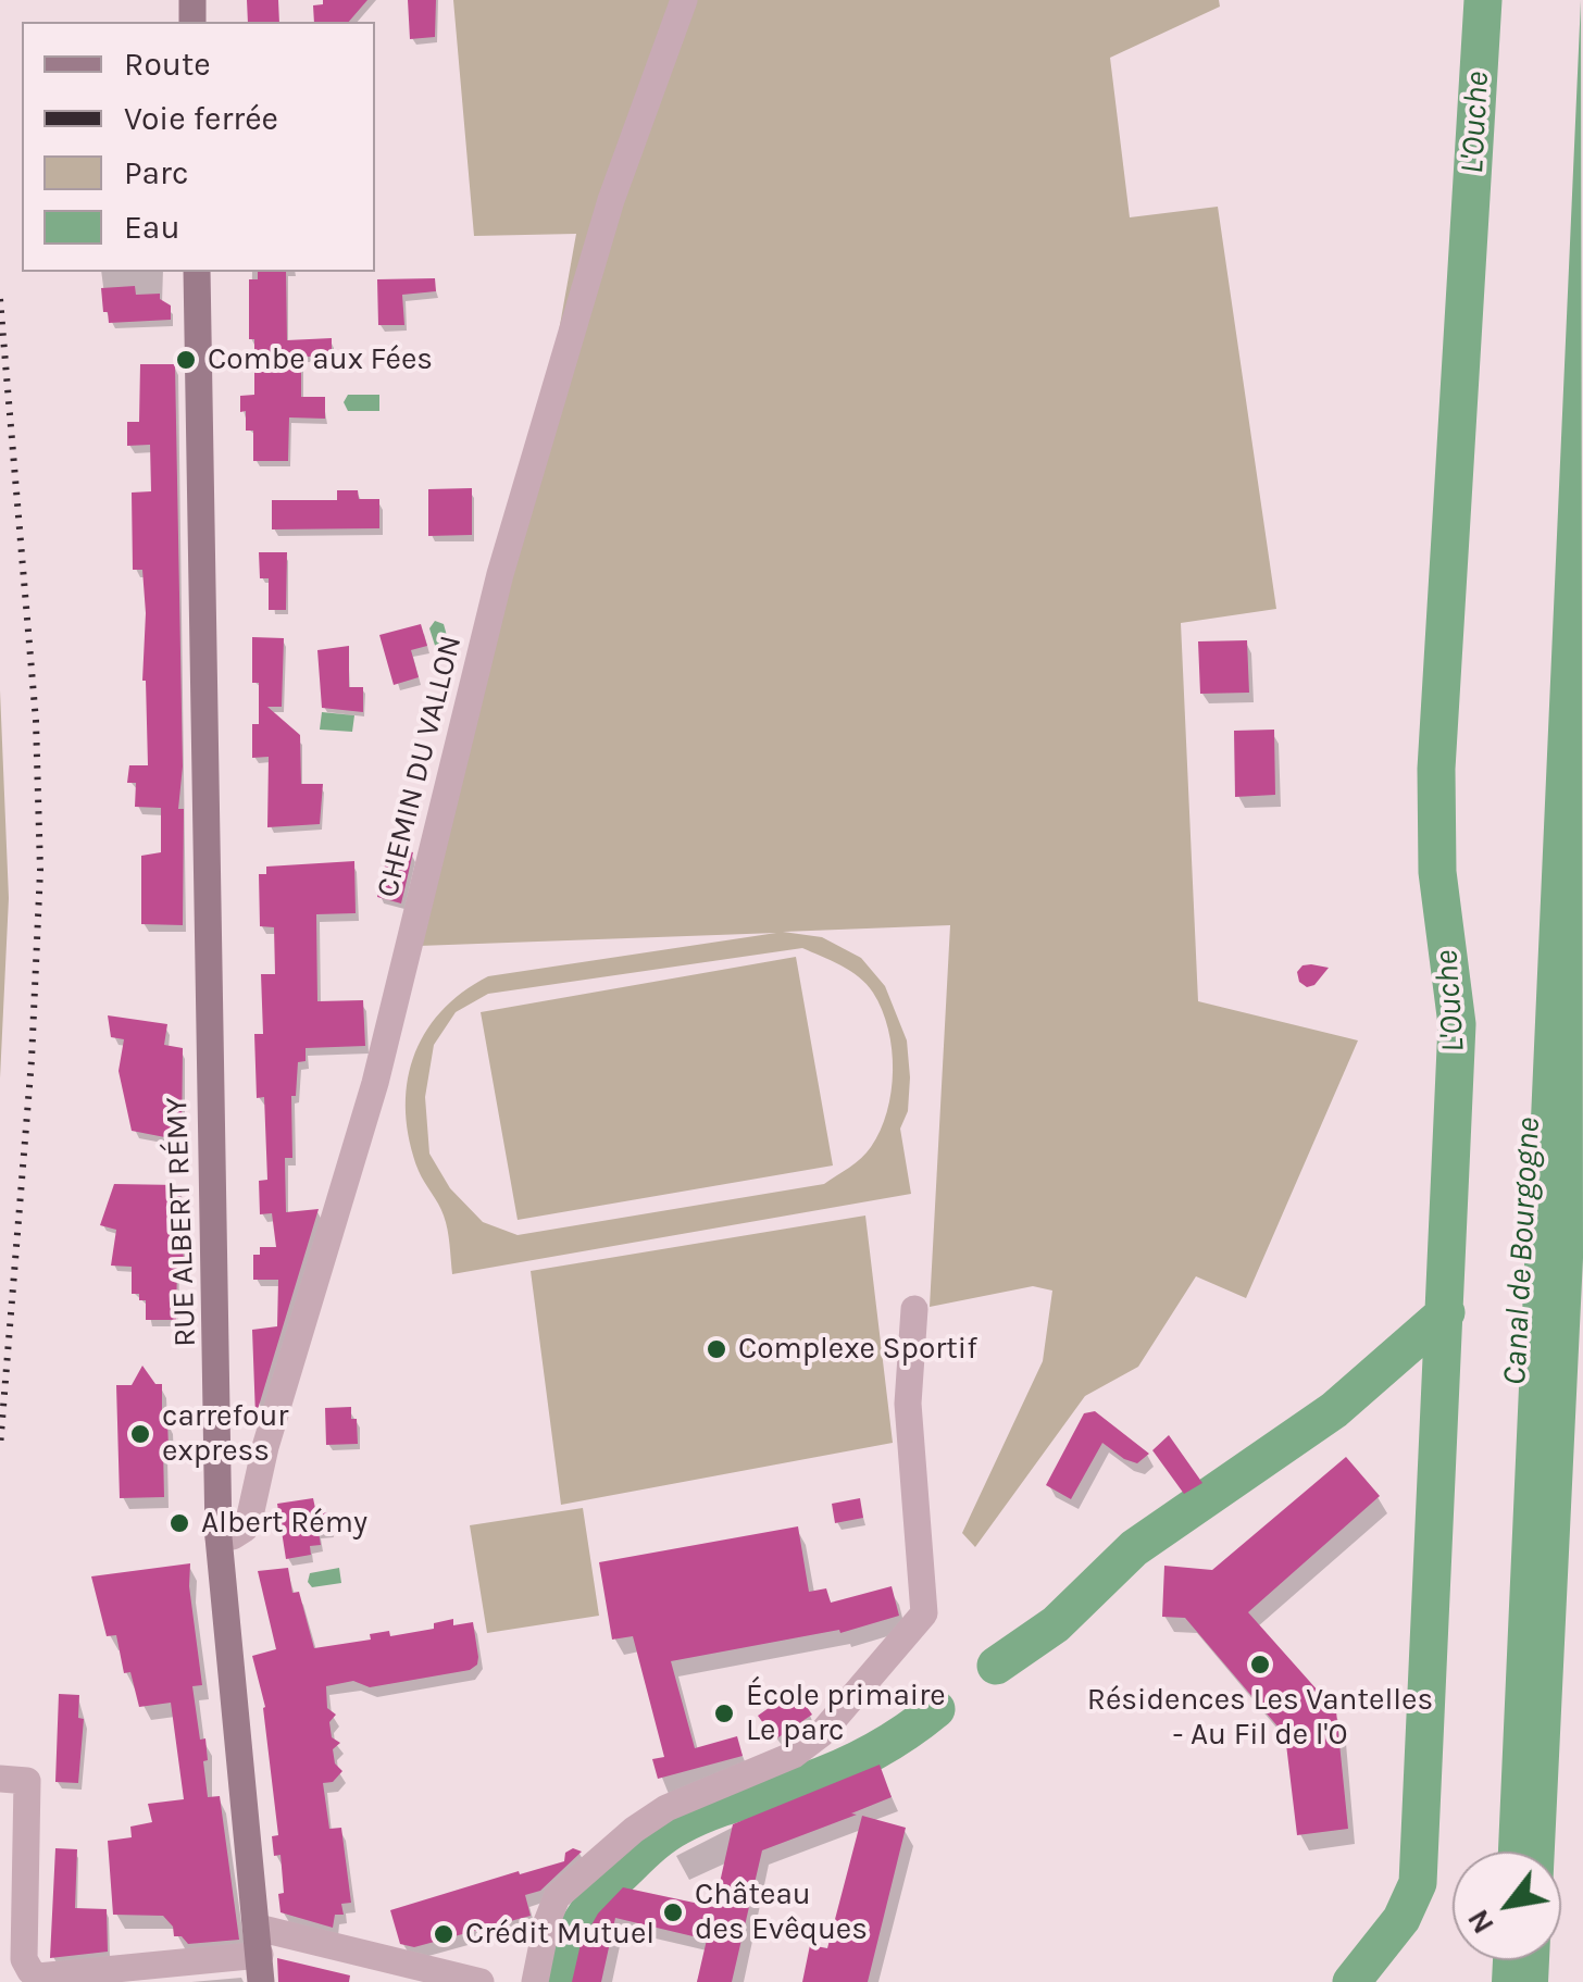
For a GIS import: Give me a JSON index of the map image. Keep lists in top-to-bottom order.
{
  "streets": {
    "main road": ["RUE ALBERT RÉMY"],
    "street": ["CHEMIN DU VALLON"]
  },
  "crossings": [
    ["CHEMIN DU VALLON", "RUE ALBERT RÉMY"]
  ],
  "water": ["L'Ouche", "Canal de Bourgogne"],
  "places": [
    "Combe aux Fées",
    "Complexe Sportif",
    "carrefour express",
    "Albert Rémy",
    "Résidences Les Vantelles - Au Fil de l'O",
    "École primaire Le parc",
    "Château des Evêques",
    "Crédit Mutuel"
  ],
  "legend": [
    "Route",
    "Voie ferrée",
    "Parc",
    "Eau"
  ],
  "north": "bottom left"
}
